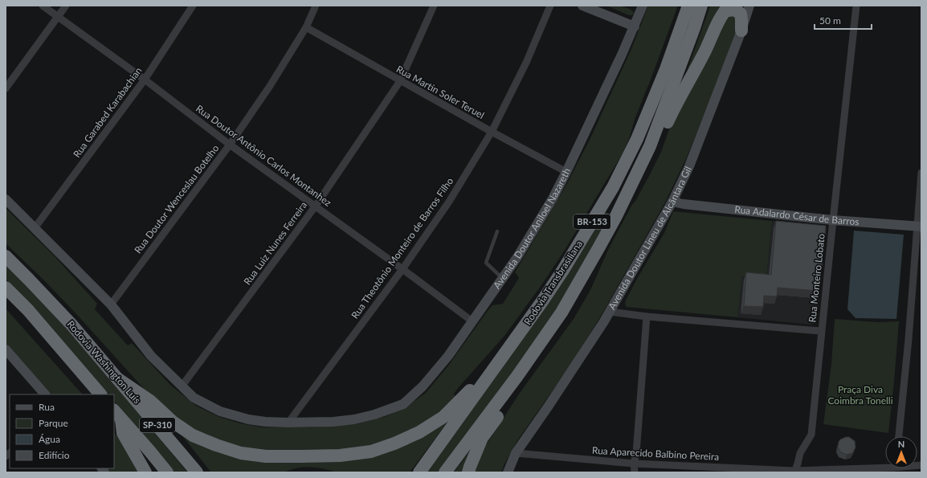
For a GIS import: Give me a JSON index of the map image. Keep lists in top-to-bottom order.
{
  "streets": {
    "highway": [
      "BR-153",
      "Rodovia Transbrasiliana",
      "Rodovia Washington Luís",
      "SP-310"
    ],
    "main road": ["Rua Adalardo César de Barros", "Avenida Doutor Aniloel Nazareth", "Avenida Doutor Lineu de Alcântara Gil"],
    "street": [
      "Rua Martin Soler Teruel",
      "Rua Garabed Karabachian",
      "Rua Doutor Antônio Carlos Montanhez",
      "Rua Doutor Wenceslau Botelho",
      "Rua Luiz Nunes Ferreira",
      "Rua Theotônio Monteiro de Barros Filho",
      "Rua Monteiro Lobato",
      "Rua Aparecido Balbino Pereira"
    ]
  },
  "crossings": [
    ["Rua Martin Soler Teruel", "Rua Doutor Wenceslau Botelho"],
    ["Rua Martin Soler Teruel", "Avenida Doutor Aniloel Nazareth"],
    ["Rua Martin Soler Teruel", "Rua Luiz Nunes Ferreira"],
    ["Rua Martin Soler Teruel", "Rua Theotônio Monteiro de Barros Filho"],
    ["Rua Garabed Karabachian", "Rua Doutor Antônio Carlos Montanhez"],
    ["Rua Garabed Karabachian", "Avenida Doutor Aniloel Nazareth"],
    ["Rua Doutor Antônio Carlos Montanhez", "Rua Doutor Wenceslau Botelho"],
    ["Rua Doutor Antônio Carlos Montanhez", "Avenida Doutor Aniloel Nazareth"],
    ["Rua Doutor Antônio Carlos Montanhez", "Rua Luiz Nunes Ferreira"],
    ["Rua Doutor Antônio Carlos Montanhez", "Rua Theotônio Monteiro de Barros Filho"],
    ["Rua Doutor Wenceslau Botelho", "Avenida Doutor Aniloel Nazareth"],
    ["Rua Adalardo César de Barros", "Avenida Doutor Lineu de Alcântara Gil"],
    ["Rua Adalardo César de Barros", "Rua Monteiro Lobato"],
    ["Avenida Doutor Aniloel Nazareth", "Rua Luiz Nunes Ferreira"],
    ["Avenida Doutor Aniloel Nazareth", "Rua Theotônio Monteiro de Barros Filho"],
    ["Avenida Doutor Lineu de Alcântara Gil", "Rua Aparecido Balbino Pereira"],
    ["Rua Monteiro Lobato", "Rua Aparecido Balbino Pereira"]
  ],
  "parks": ["Praça Diva Coimbra Tonelli"],
  "legend": [
    "Rua",
    "Parque",
    "Água",
    "Edifício"
  ],
  "scale_bar": "50 m",
  "north": "top"
}
